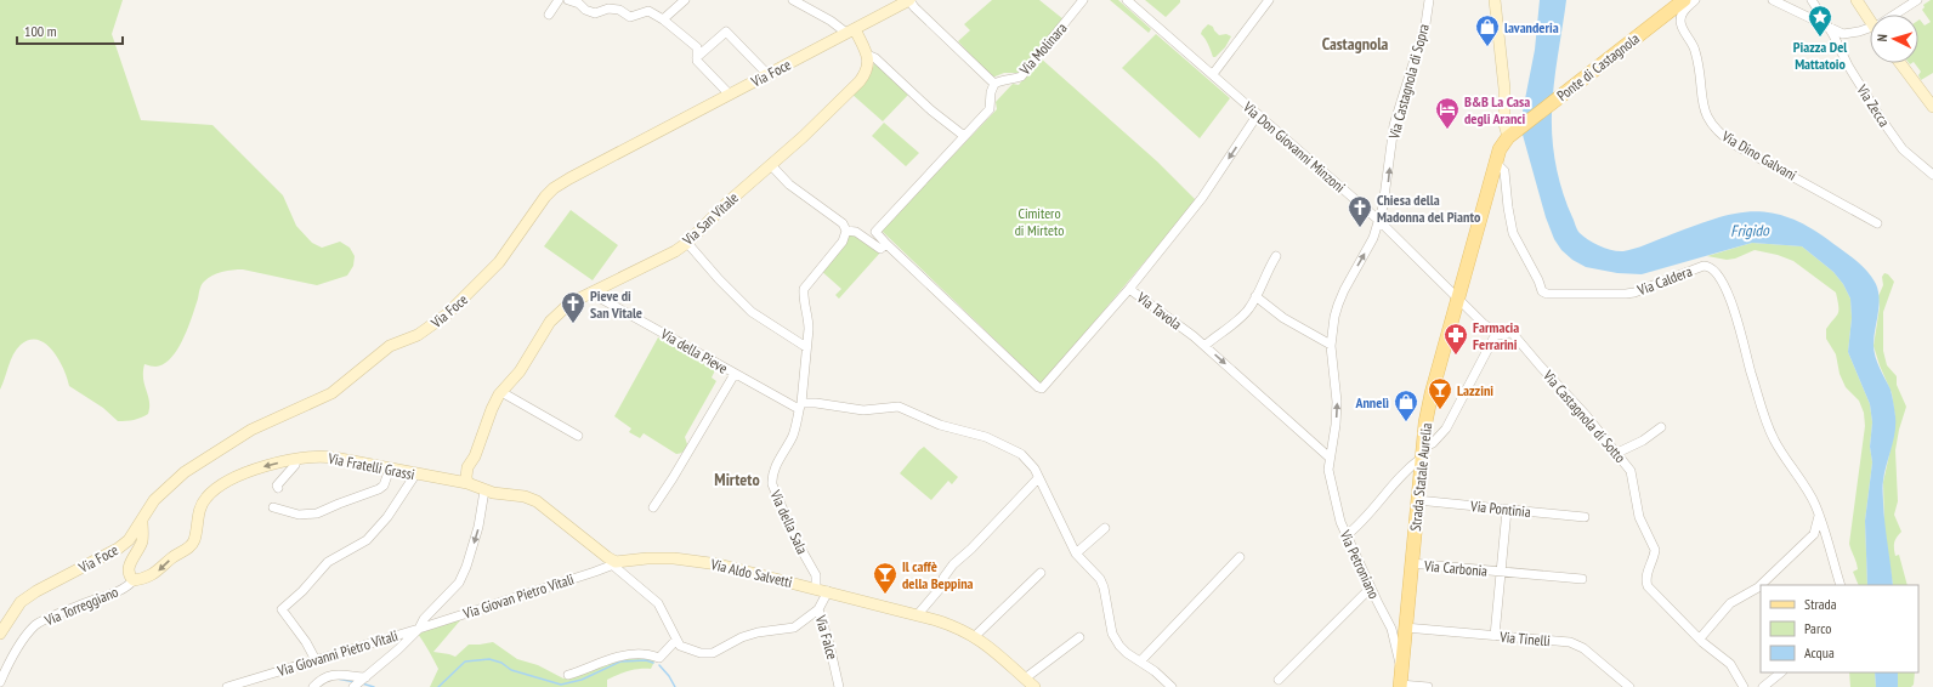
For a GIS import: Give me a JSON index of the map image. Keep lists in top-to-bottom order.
{
  "streets": {
    "main road": ["Ponte di Castagnola", "Strada Statale Aurelia"],
    "street": [
      "Via Molinara",
      "Via Foce",
      "Via Castagnola di Sopra",
      "Via Zecca",
      "Via Don Giovanni Minzoni",
      "Via Dino Galvani",
      "Via San Vitale",
      "Via Caldera",
      "Via Tavola",
      "Via della Pieve",
      "Via Castagnola di Sotto",
      "Via Fratelli Grassi",
      "Via Pontinia",
      "Via della Sala",
      "Via Petroniano",
      "Via Carbonia",
      "Via Aldo Salvetti",
      "Via Giovan Pietro Vitali",
      "Via Torreggiano",
      "Via Falce",
      "Via Tinelli",
      "Via Giovanni Pietro Vitali"
    ]
  },
  "crossings": [
    ["Ponte di Castagnola", "Strada Statale Aurelia"],
    ["Via Castagnola di Sopra", "Via Don Giovanni Minzoni"],
    ["Via Castagnola di Sopra", "Via Petroniano"],
    ["Via Don Giovanni Minzoni", "Via Tavola"],
    ["Via Don Giovanni Minzoni", "Via Castagnola di Sotto"],
    ["Via Don Giovanni Minzoni", "Strada Statale Aurelia"],
    ["Via San Vitale", "Via della Pieve"],
    ["Via San Vitale", "Via Fratelli Grassi"],
    ["Via Caldera", "Strada Statale Aurelia"],
    ["Via Tavola", "Via Petroniano"],
    ["Via della Pieve", "Via della Sala"],
    ["Via Castagnola di Sotto", "Strada Statale Aurelia"],
    ["Via Fratelli Grassi", "Via Torreggiano"],
    ["Strada Statale Aurelia", "Via Pontinia"],
    ["Strada Statale Aurelia", "Via Petroniano"],
    ["Strada Statale Aurelia", "Via Carbonia"],
    ["Strada Statale Aurelia", "Via Tinelli"],
    ["Via Pontinia", "Via Carbonia"],
    ["Via della Sala", "Via Aldo Salvetti"],
    ["Via Carbonia", "Via Tinelli"],
    ["Via Aldo Salvetti", "Via Giovan Pietro Vitali"],
    ["Via Aldo Salvetti", "Via Falce"],
    ["Via Giovan Pietro Vitali", "Via Giovanni Pietro Vitali"]
  ],
  "one_way": ["Via Castagnola di Sopra", "Via Fratelli Grassi"],
  "districts": ["Castagnola", "Mirteto"],
  "water": ["Frigido"],
  "parks": ["Cimitero di Mirteto"],
  "places": {
    "place": ["Piazza Del Mattatoio"],
    "shop": ["lavanderia", "Annelì"],
    "hotel": ["B&B La Casa degli Aranci"],
    "church": ["Chiesa della Madonna del Pianto", "Pieve di San Vitale"],
    "pharmacy": ["Farmacia Ferrarini"],
    "bar": ["Lazzini", "Il caffè della Beppina"]
  },
  "legend": ["Strada", "Parco", "Acqua"],
  "scale_bar": "100 m",
  "north": "left"
}
